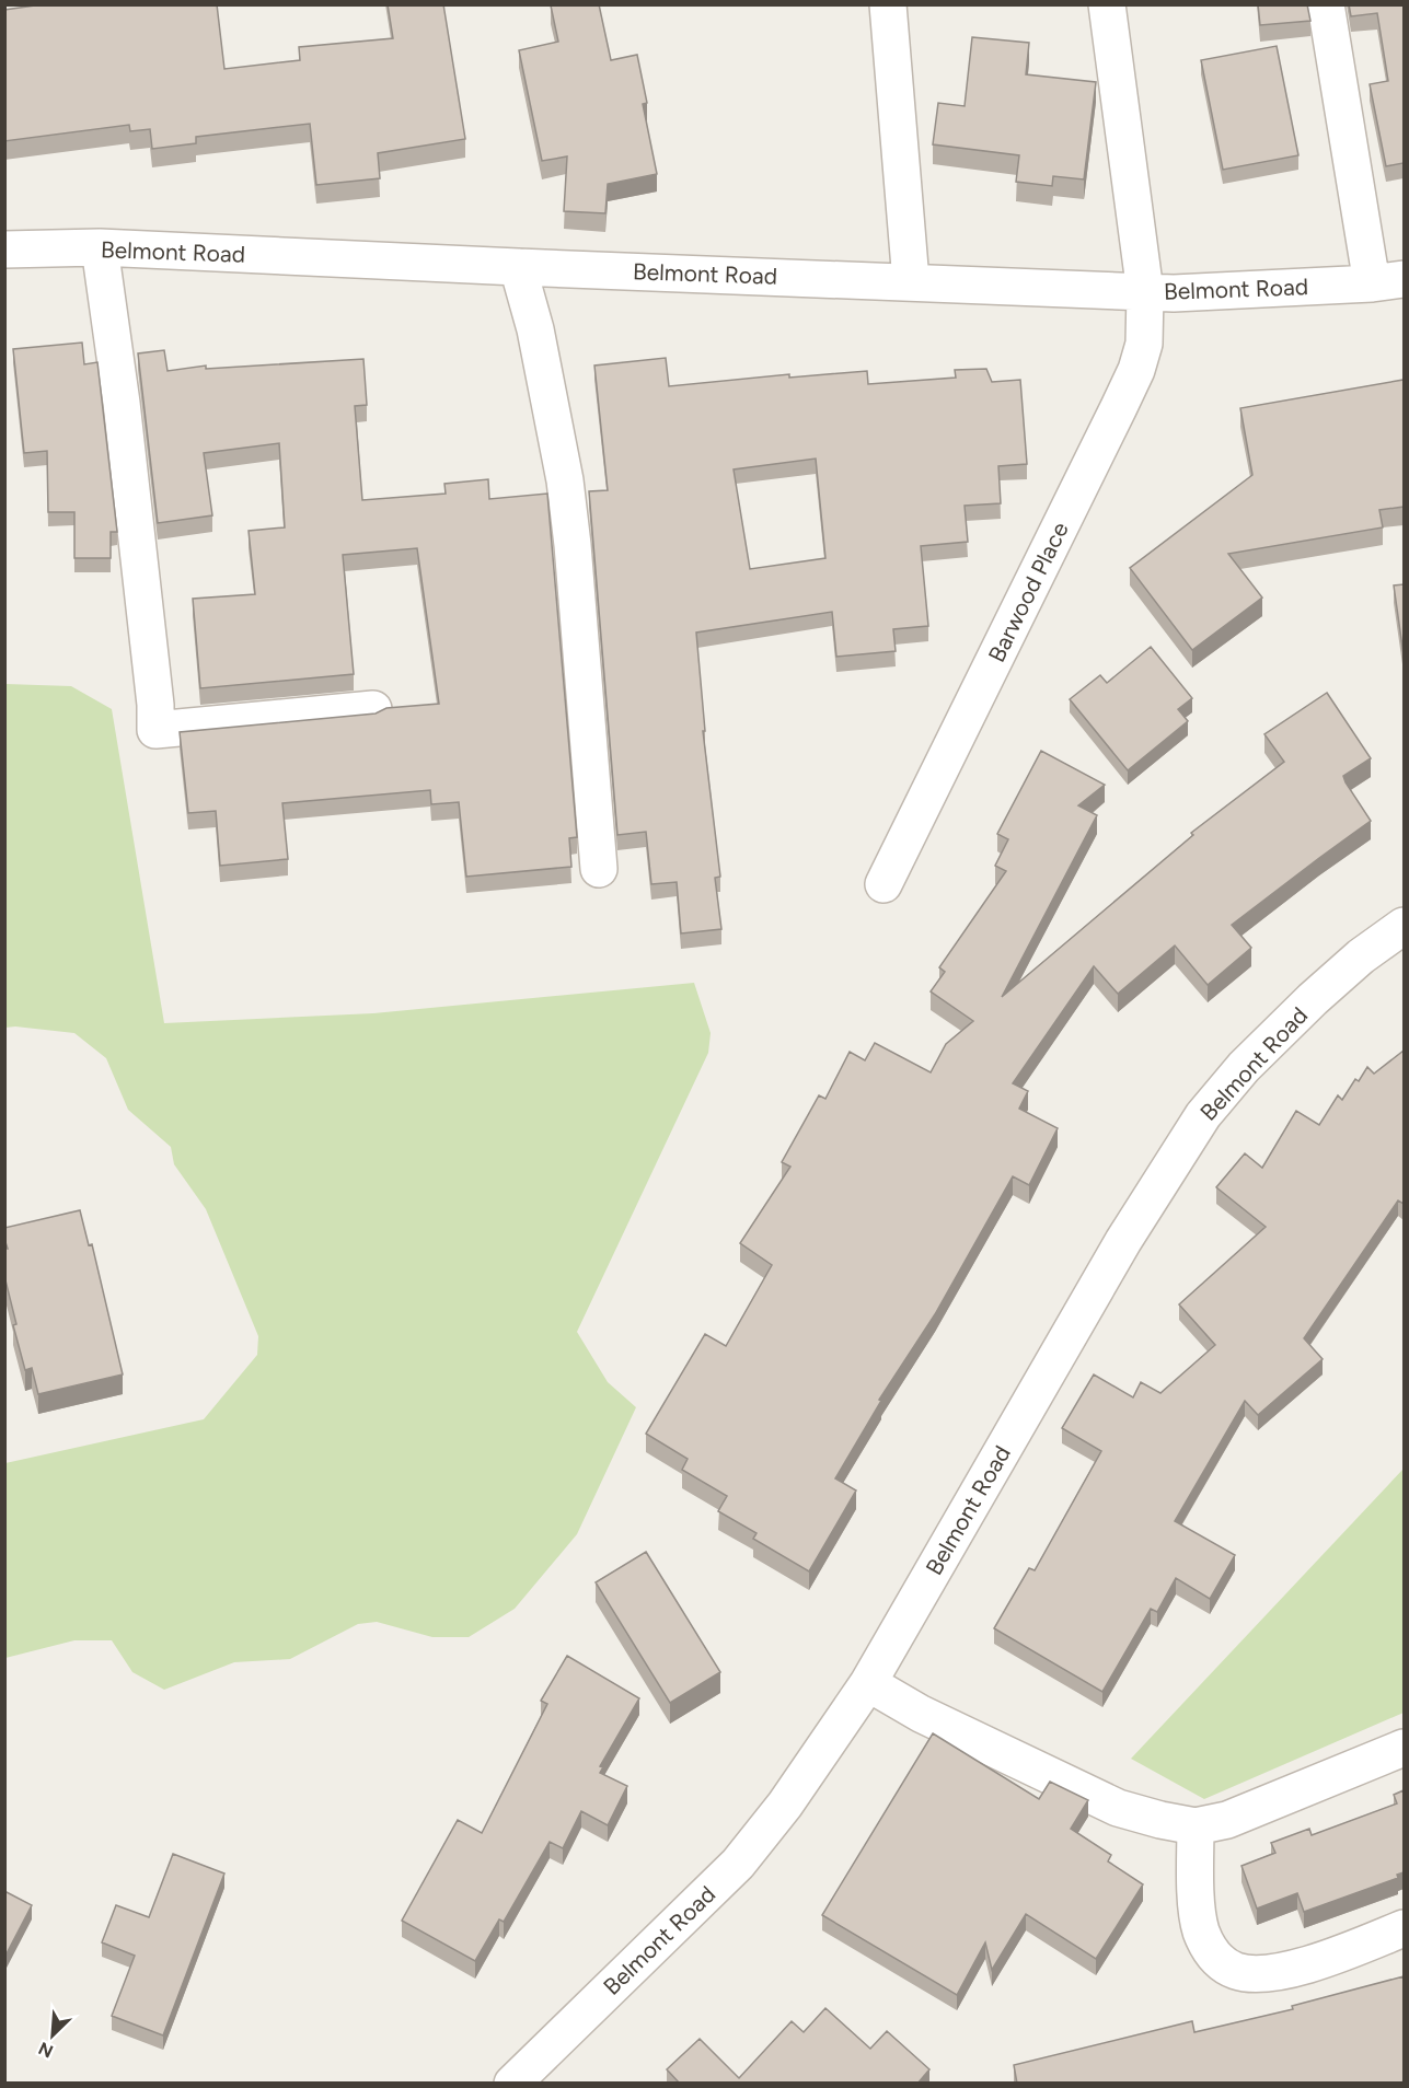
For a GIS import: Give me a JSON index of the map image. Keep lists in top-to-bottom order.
{
  "streets": {
    "street": ["Belmont Road", "Barwood Place"]
  },
  "crossings": [
    ["Belmont Road", "Barwood Place"]
  ],
  "north": "bottom left"
}
